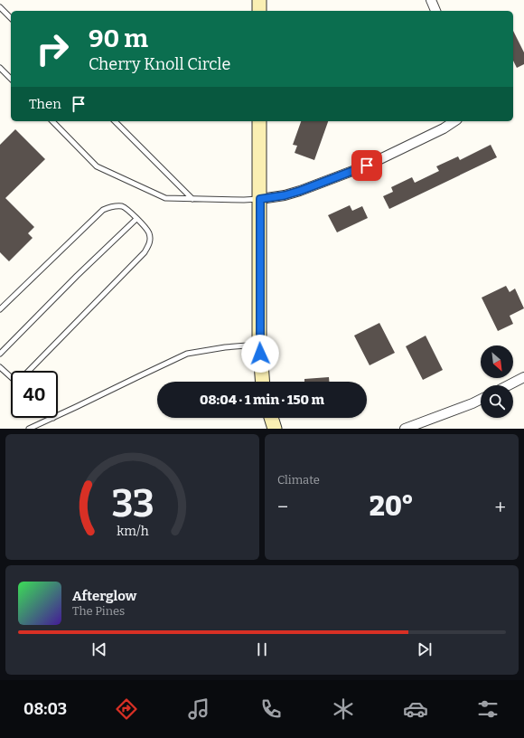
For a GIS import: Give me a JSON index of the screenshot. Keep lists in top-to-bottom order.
{
  "north": "bottom right",
  "page": {
    "turn": ["90 m", "Cherry Knoll Circle"],
    "then": "Then",
    "limit": "40",
    "trip": "08:04 · 1 min · 150 m",
    "tile": "Climate",
    "heat": ["−", "20°", "+"],
    "song": ["Afterglow", "The Pines"],
    "tabs": "08:03",
    "gauge": ["33", "km/h"]
  }
}
